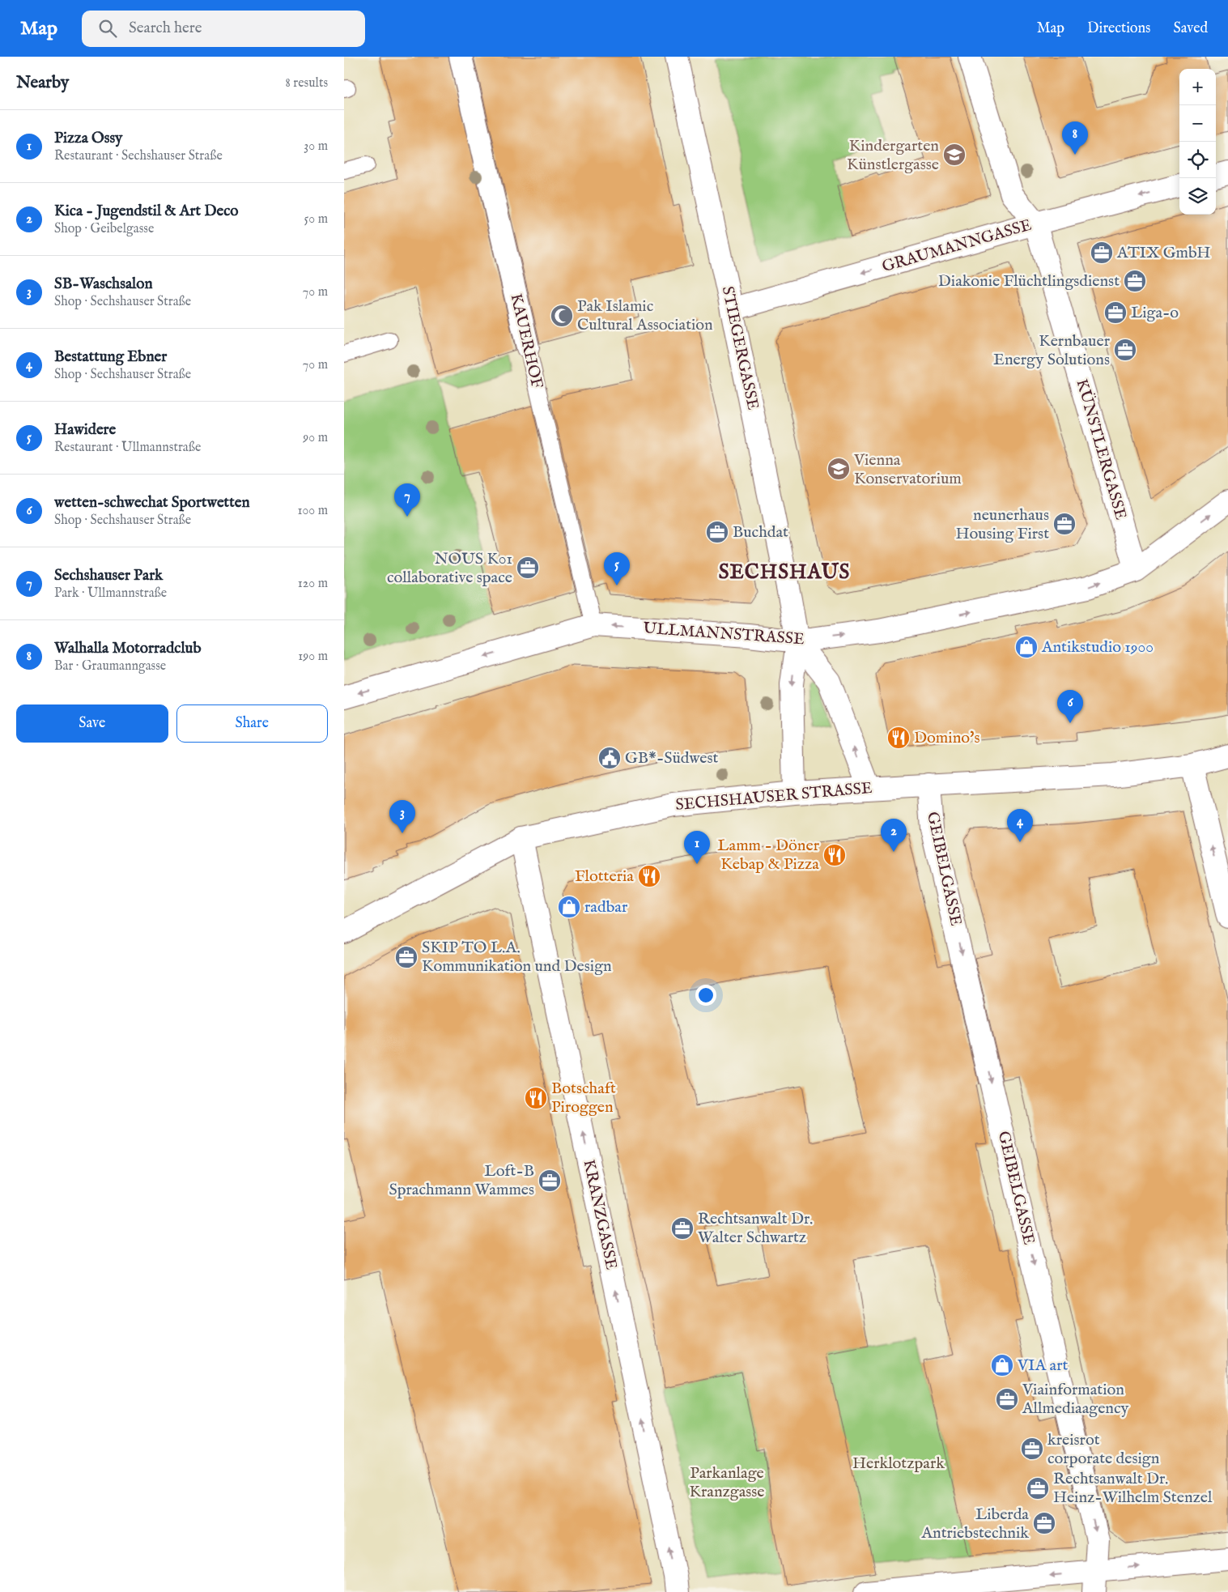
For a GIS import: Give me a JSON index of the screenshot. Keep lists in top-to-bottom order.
{
  "streets": {
    "street": [
      "GRAUMANNGASSE",
      "KAUERHOF",
      "STIEGERGASSE",
      "KÜNSTLERGASSE",
      "ULLMANNSTRASSE",
      "SECHSHAUSER STRASSE",
      "GEIBELGASSE",
      "KRANZGASSE"
    ]
  },
  "crossings": [
    ["GRAUMANNGASSE", "STIEGERGASSE"],
    ["GRAUMANNGASSE", "KÜNSTLERGASSE"],
    ["KAUERHOF", "ULLMANNSTRASSE"],
    ["STIEGERGASSE", "ULLMANNSTRASSE"],
    ["STIEGERGASSE", "SECHSHAUSER STRASSE"],
    ["KÜNSTLERGASSE", "ULLMANNSTRASSE"],
    ["SECHSHAUSER STRASSE", "GEIBELGASSE"],
    ["SECHSHAUSER STRASSE", "KRANZGASSE"]
  ],
  "one_way": ["GRAUMANNGASSE", "GEIBELGASSE", "KRANZGASSE"],
  "districts": ["SECHSHAUS"],
  "parks": ["Herklotzpark", "Parkanlage Kranzgasse"],
  "places": {
    "school or university": ["Kindergarten Künstlergasse", "Vienna Konservatorium"],
    "office": [
      "ATIX GmbH",
      "Diakonie Flüchtlingsdienst",
      "Liga-o",
      "Kernbauer Energy Solutions",
      "neunerhaus Housing First",
      "Buchdat",
      "NOUS K01 collaborative space",
      "SKIP TO L.A. Kommunikation und Design",
      "Loft-B Sprachmann Wammes",
      "Rechtsanwalt Dr. Walter Schwartz",
      "Viainformation Allmediaagency",
      "kreisrot corporate design",
      "Rechtsanwalt Dr. Heinz-Wilhelm Stenzel",
      "Liberda Antriebstechnik"
    ],
    "mosque": ["Pak Islamic Cultural Association"],
    "shop": ["Antikstudio 1900", "radbar", "VIA art"],
    "restaurant": [
      "Domino's",
      "Lamm - Döner Kebap & Pizza",
      "Flotteria",
      "Botschaft Piroggen"
    ],
    "public building": ["GB*-Südwest"]
  },
  "page": {
    "header": "Map",
    "search": "Search here",
    "nav": ["Map", "Directions", "Saved"],
    "heading": ["Nearby", "8 results"],
    "map_buttons": ["+", "−"],
    "list": [
      {
        "mark": "1",
        "name": "Pizza Ossy",
        "note": "Restaurant · Sechshauser Straße",
        "value": "30 m"
      },
      {
        "mark": "2",
        "name": "Kica - Jugendstil & Art Deco",
        "note": "Shop · Geibelgasse",
        "value": "50 m"
      },
      {
        "mark": "3",
        "name": "SB-Waschsalon",
        "note": "Shop · Sechshauser Straße",
        "value": "70 m"
      },
      {
        "mark": "4",
        "name": "Bestattung Ebner",
        "note": "Shop · Sechshauser Straße",
        "value": "70 m"
      },
      {
        "mark": "5",
        "name": "Hawidere",
        "note": "Restaurant · Ullmannstraße",
        "value": "90 m"
      },
      {
        "mark": "6",
        "name": "wetten-schwechat Sportwetten",
        "note": "Shop · Sechshauser Straße",
        "value": "100 m"
      },
      {
        "mark": "7",
        "name": "Sechshauser Park",
        "note": "Park · Ullmannstraße",
        "value": "120 m"
      },
      {
        "mark": "8",
        "name": "Walhalla Motorradclub",
        "note": "Bar · Graumanngasse",
        "value": "190 m"
      }
    ],
    "pins": [
      "8",
      "7",
      "5",
      "6",
      "3",
      "4",
      "2",
      "1"
    ],
    "buttons": ["Save", "Share"]
  }
}
